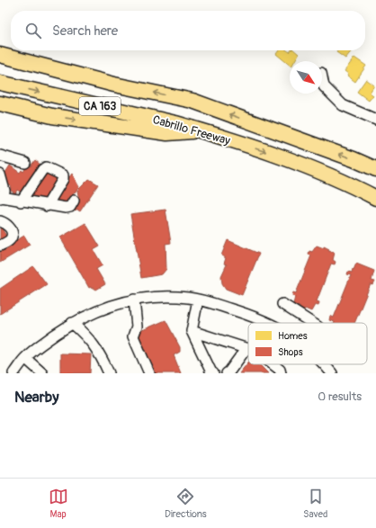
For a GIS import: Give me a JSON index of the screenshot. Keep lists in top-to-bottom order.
{
  "streets": {
    "highway": ["CA 163", "Cabrillo Freeway"]
  },
  "legend": ["Homes", "Shops"],
  "north": "bottom right",
  "page": {
    "search": "Search here",
    "heading": ["Nearby", "0 results"],
    "nav": ["Map", "Directions", "Saved"]
  }
}
